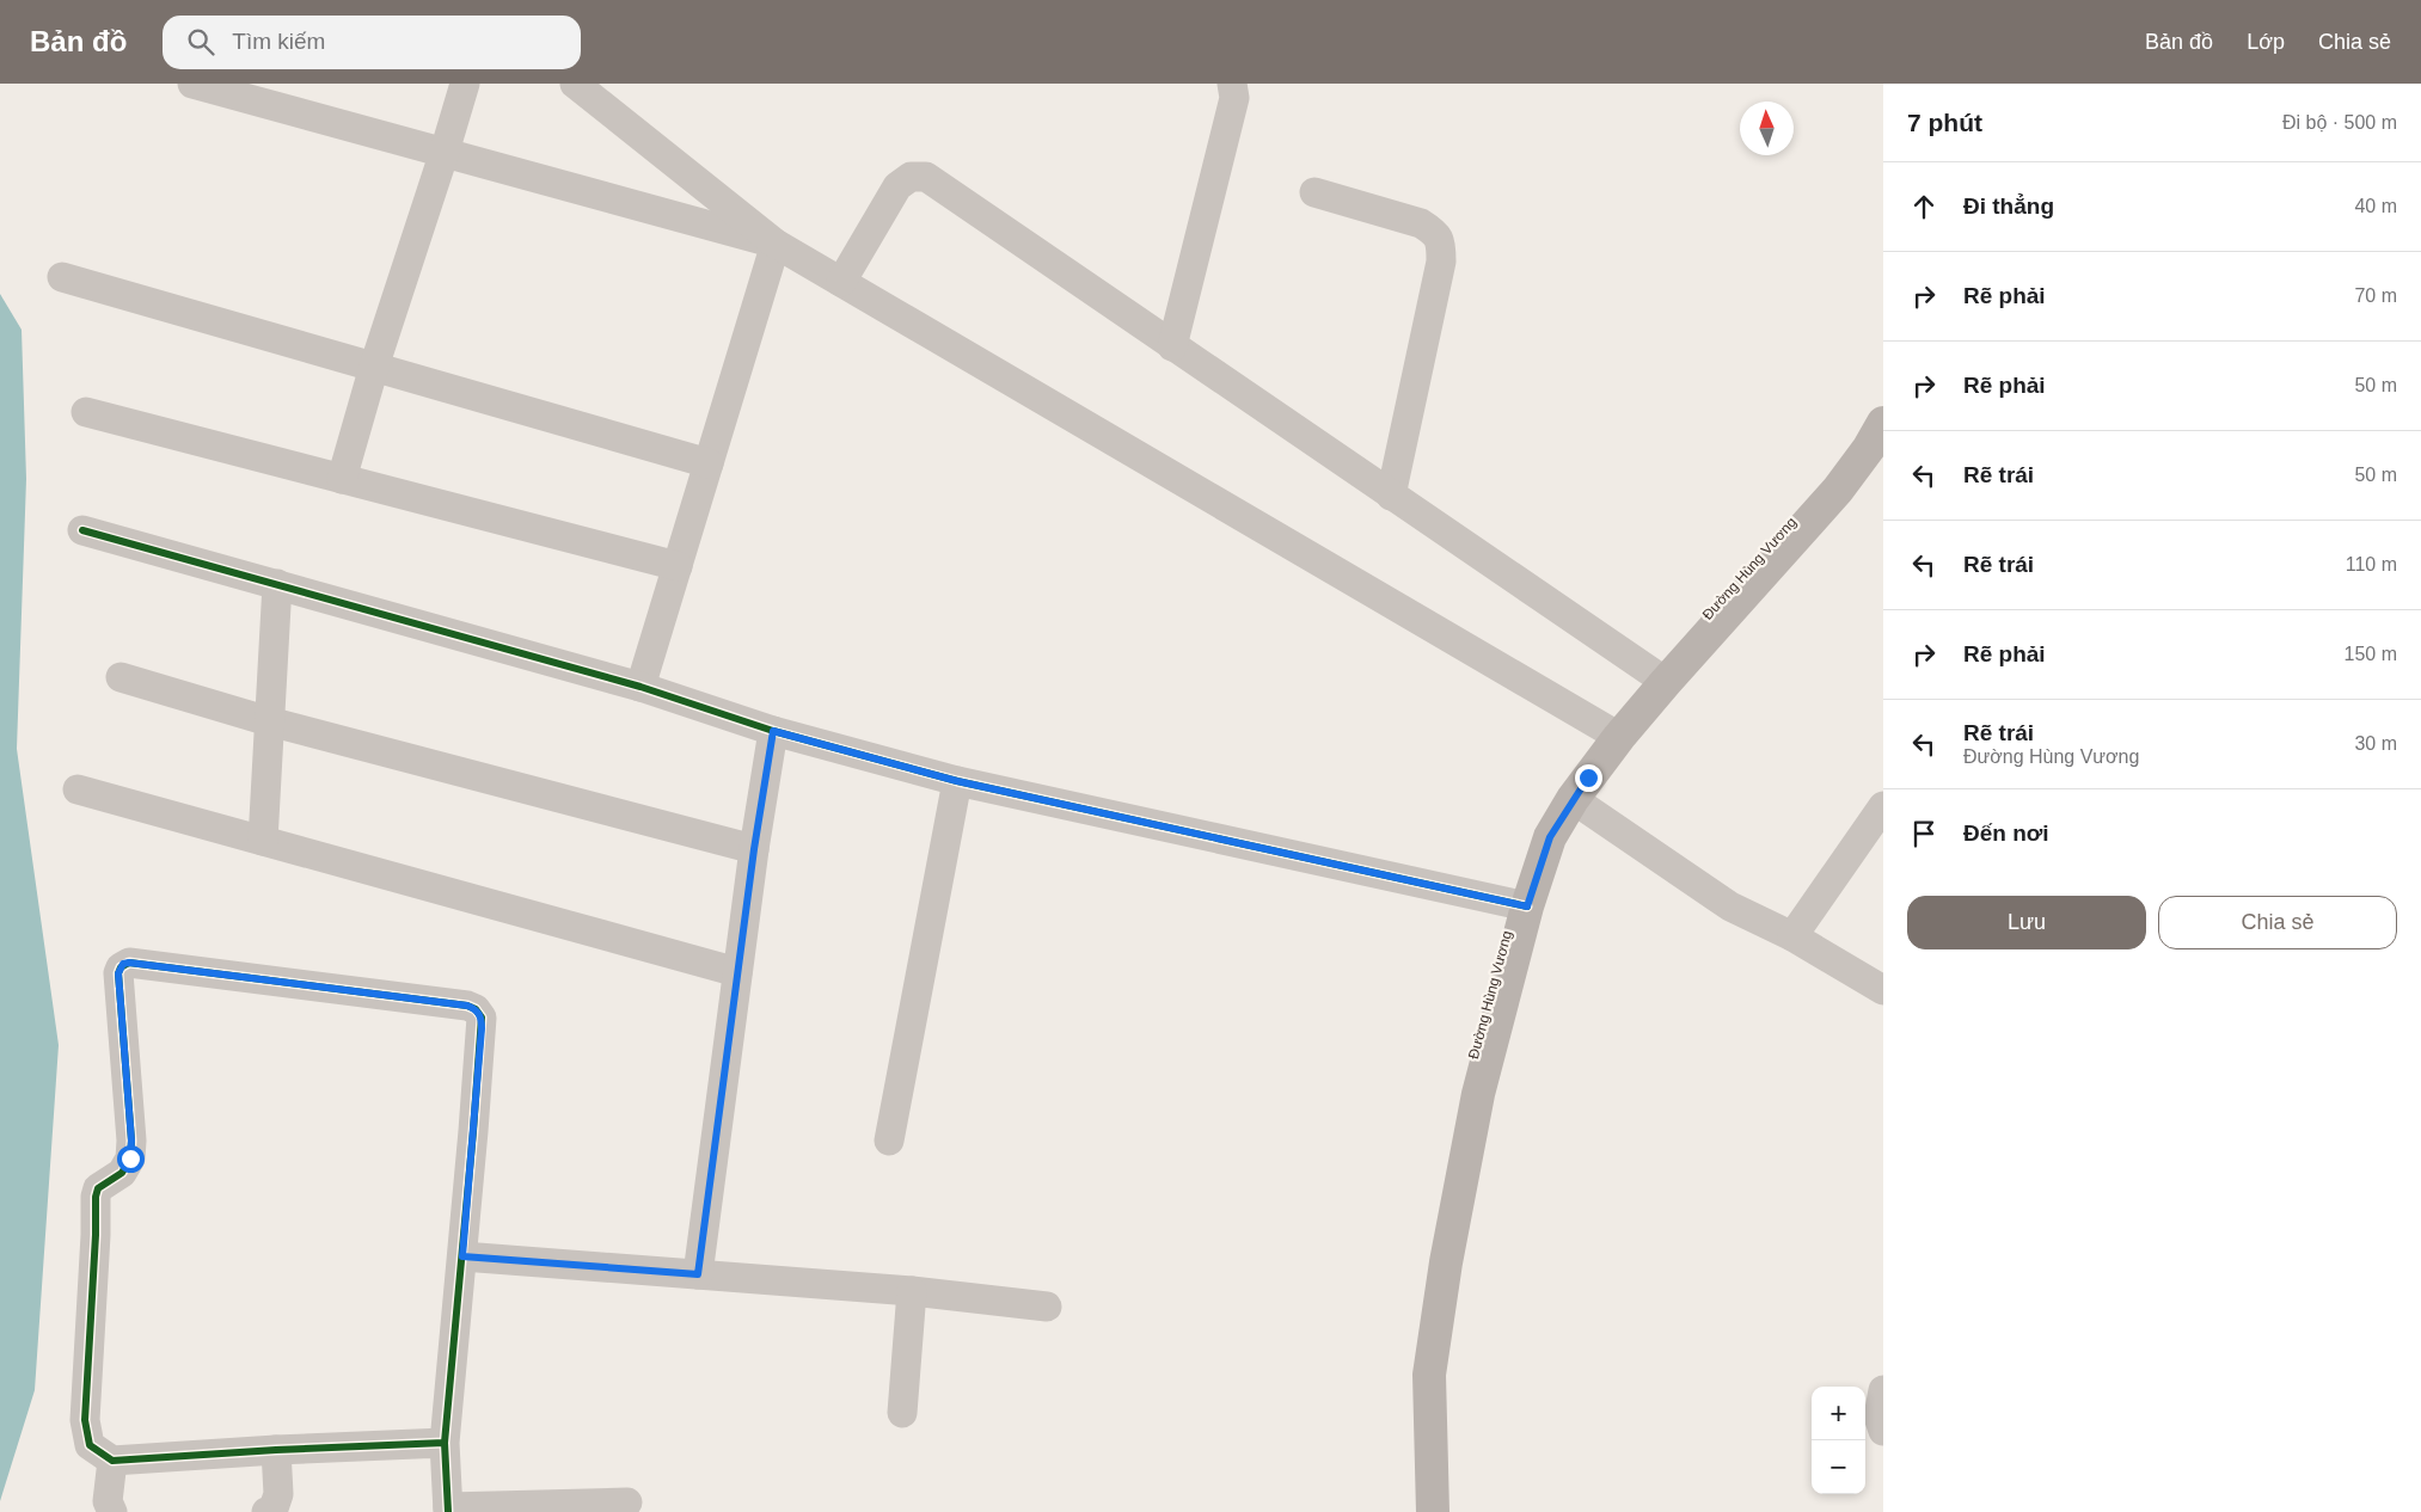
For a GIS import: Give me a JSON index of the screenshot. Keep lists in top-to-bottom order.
{
  "streets": {
    "street": ["Đường Hùng Vương"]
  },
  "north": "top",
  "page": {
    "header": "Bản đồ",
    "search": "Tìm kiếm",
    "nav": ["Bản đồ", "Lớp", "Chia sẻ"],
    "heading": ["7 phút", "Đi bộ · 500 m"],
    "list": [
      ["Đi thẳng", "40 m"],
      ["Rẽ phải", "70 m"],
      ["Rẽ phải", "50 m"],
      ["Rẽ trái", "50 m"],
      ["Rẽ trái", "110 m"],
      ["Rẽ phải", "150 m"],
      ["Rẽ trái", "Đường Hùng Vương", "30 m"],
      "Đến nơi"
    ],
    "buttons": ["Lưu", "Chia sẻ"],
    "map_buttons": ["+", "−"]
  }
}
